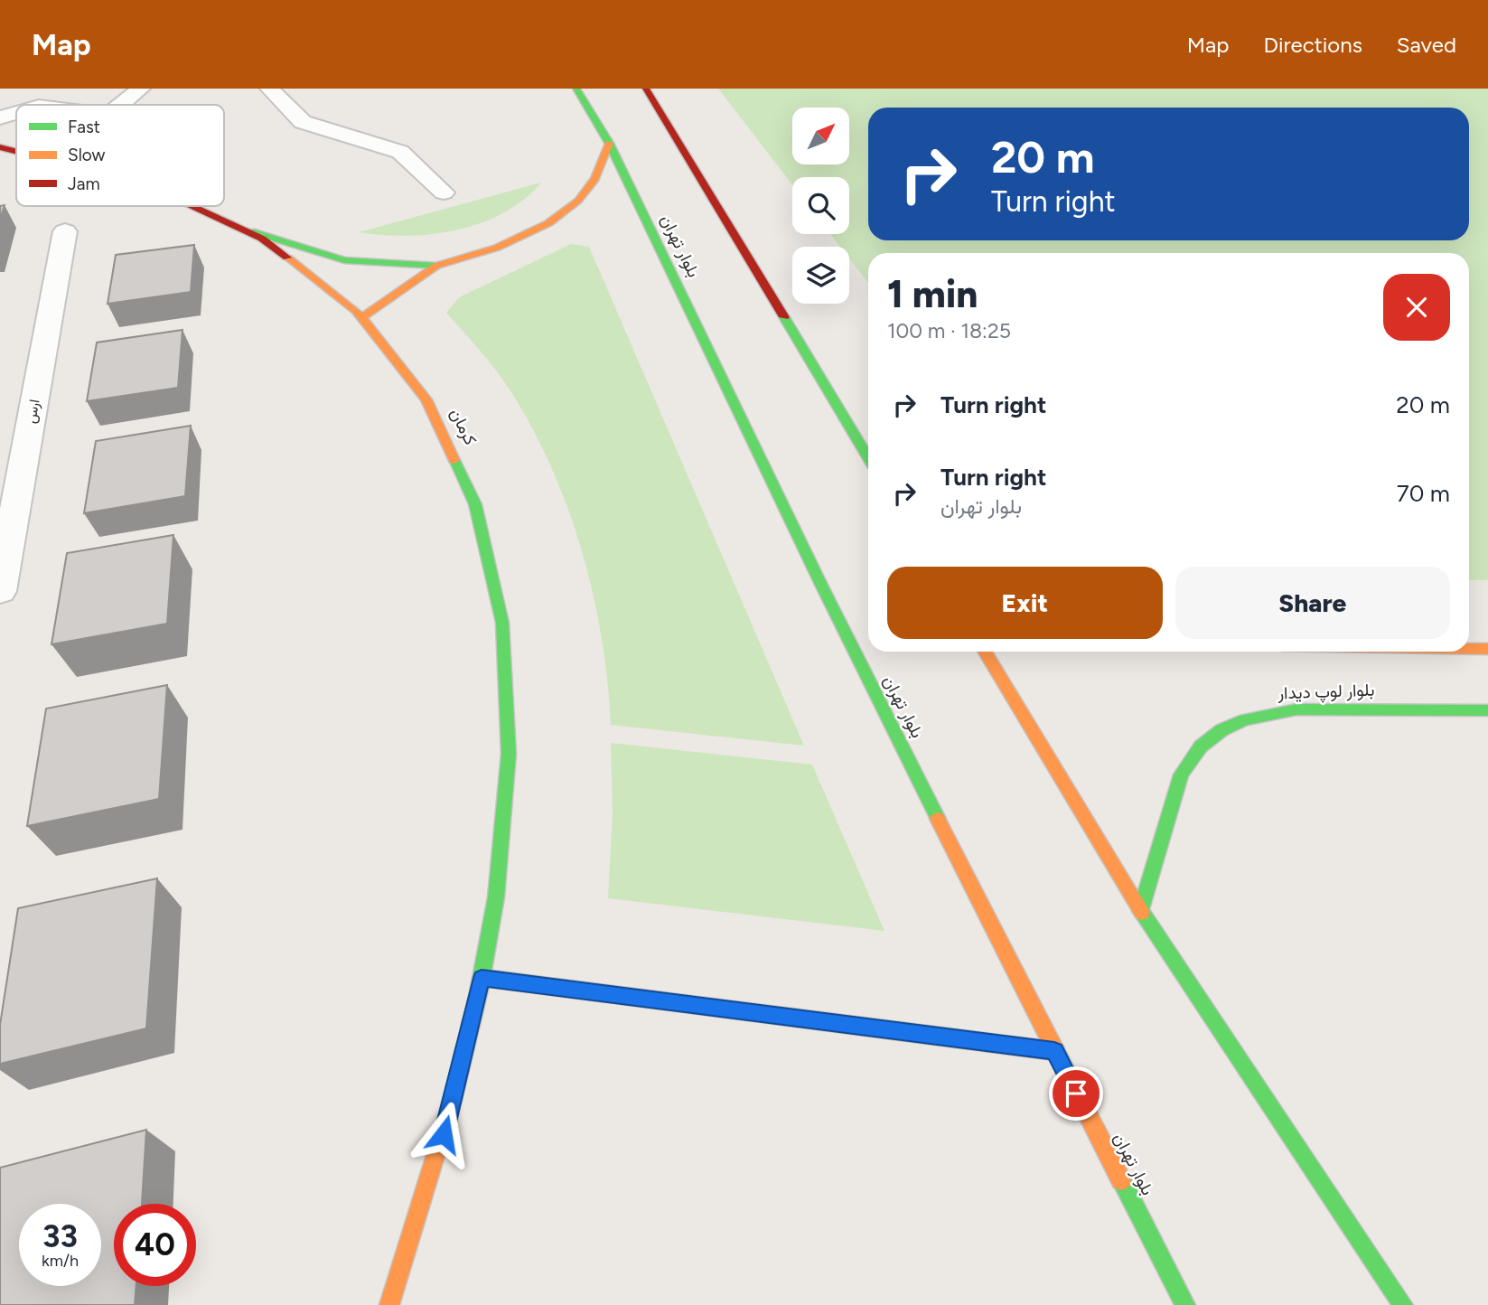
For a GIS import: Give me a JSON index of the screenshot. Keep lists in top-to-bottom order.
{
  "streets": {
    "main road": ["بلوار تهران", "کرمان", "بلوار لوپ دیدار"],
    "street": ["ارس"]
  },
  "legend": ["Fast", "Slow", "Jam"],
  "north": "top right",
  "page": {
    "header": "Map",
    "nav": ["Map", "Directions", "Saved"],
    "turn": ["20 m", "Turn right"],
    "heading": ["1 min", "100 m · 18:25"],
    "list": [
      {
        "name": "Turn right",
        "value": "20 m"
      },
      {
        "name": "Turn right",
        "note": "بلوار تهران",
        "value": "70 m"
      }
    ],
    "buttons": ["Exit", "Share"],
    "speed": "33 km/h",
    "limit": "40"
  }
}
